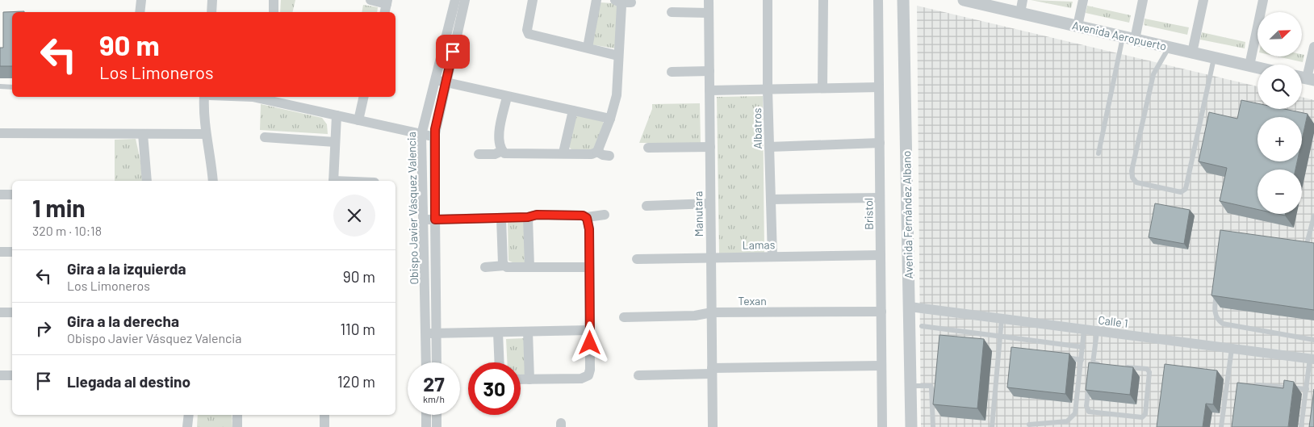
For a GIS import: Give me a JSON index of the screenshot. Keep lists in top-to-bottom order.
{
  "streets": {
    "street": [
      "Avenida Aeropuerto",
      "Albatros",
      "Obispo Javier Vásquez Valencia",
      "Manutara",
      "Bristol",
      "Avenida Fernández Albano",
      "Lamas",
      "Texan",
      "Calle 1"
    ]
  },
  "crossings": [
    ["Albatros", "Lamas"],
    ["Manutara", "Lamas"],
    ["Manutara", "Texan"],
    ["Bristol", "Lamas"],
    ["Bristol", "Texan"],
    ["Avenida Fernández Albano", "Calle 1"]
  ],
  "north": "top right",
  "page": {
    "map_buttons": ["+", "−"],
    "turn": ["90 m", "Los Limoneros"],
    "heading": ["1 min", "320 m · 10:18"],
    "list": [
      {
        "name": "Gira a la izquierda",
        "note": "Los Limoneros",
        "value": "90 m"
      },
      {
        "name": "Gira a la derecha",
        "note": "Obispo Javier Vásquez Valencia",
        "value": "110 m"
      },
      {
        "name": "Llegada al destino",
        "value": "120 m"
      }
    ],
    "speed": "27 km/h",
    "limit": "30"
  }
}
